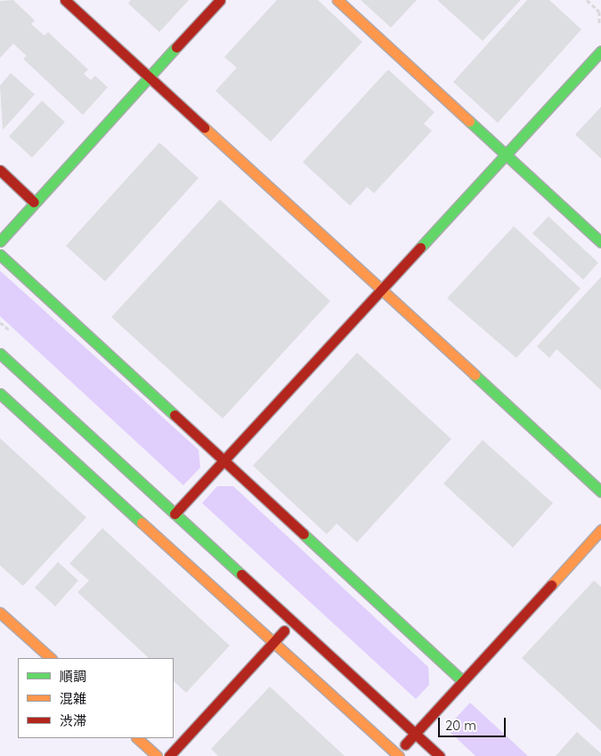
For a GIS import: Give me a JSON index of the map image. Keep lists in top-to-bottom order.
{
  "legend": ["順調", "混雑", "渋滞"],
  "scale_bar": "20 m"
}
